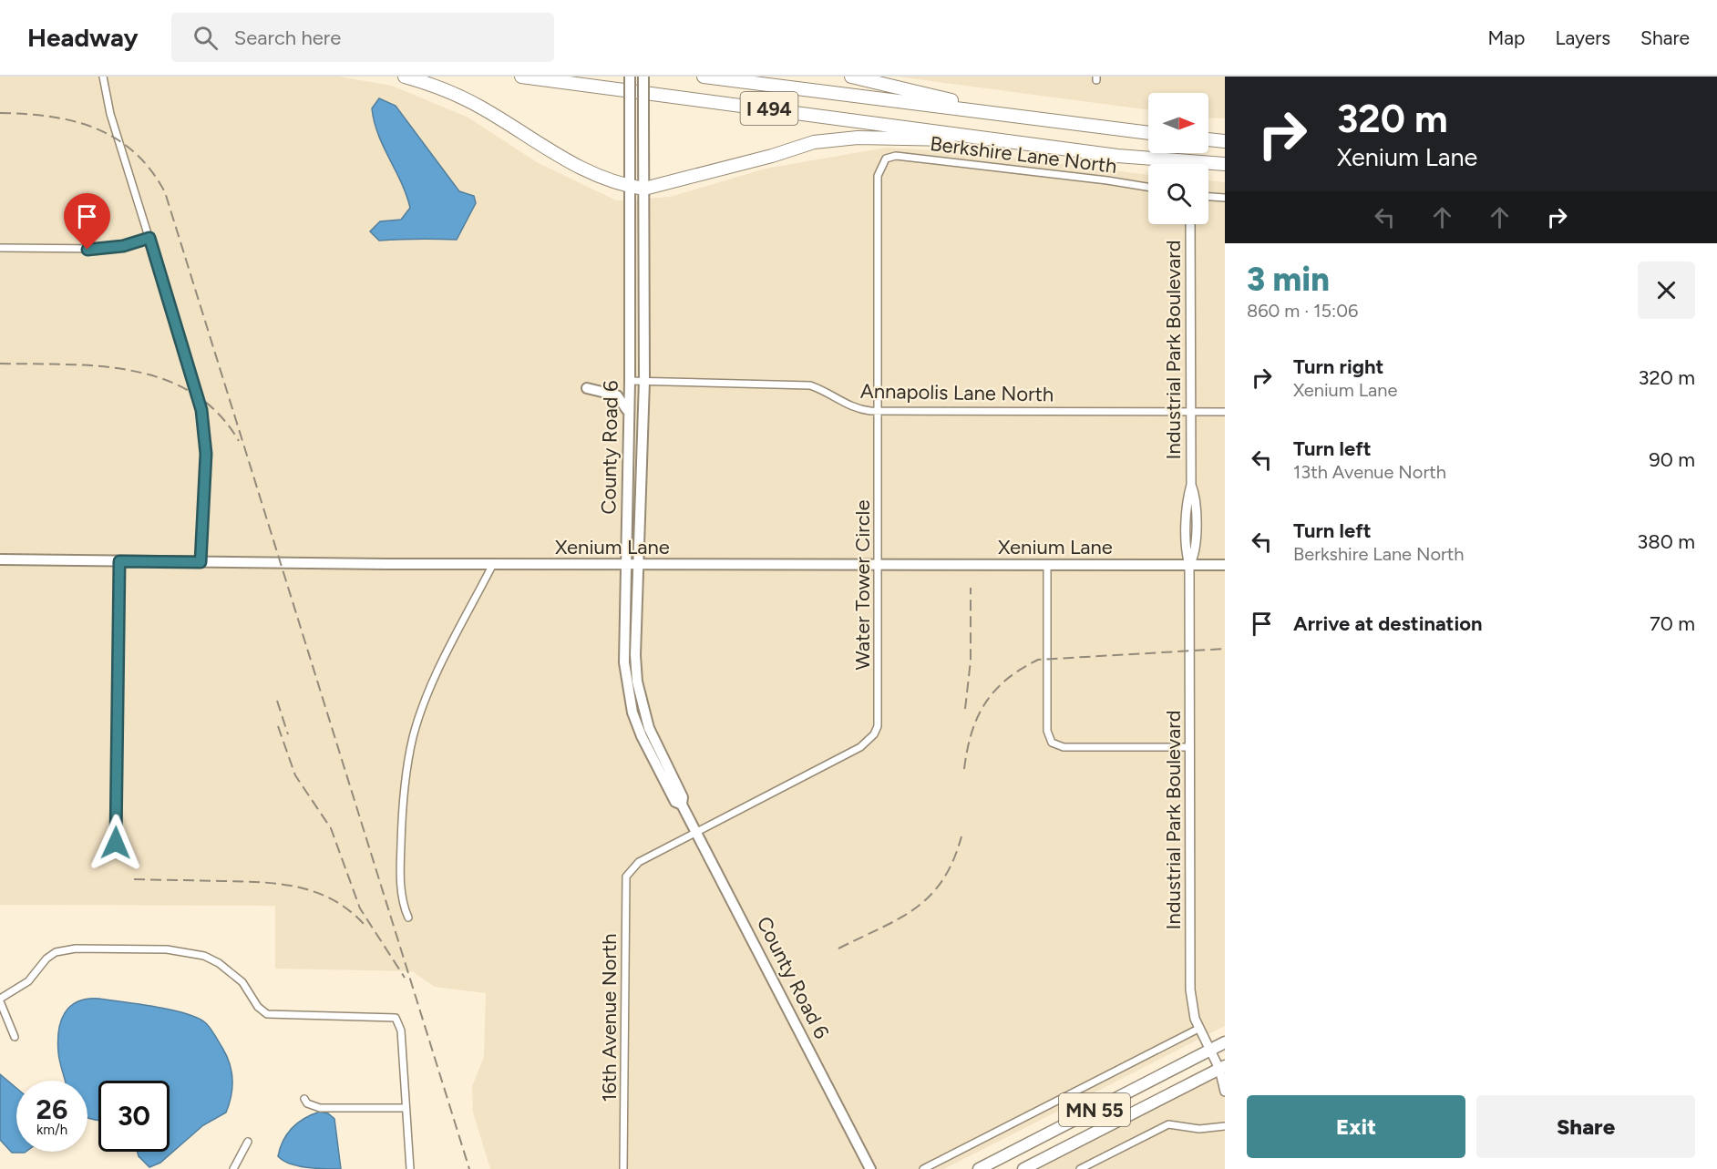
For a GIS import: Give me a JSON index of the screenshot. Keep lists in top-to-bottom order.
{
  "streets": {
    "highway": ["I 494", "MN 55"],
    "main road": ["County Road 6", "Xenium Lane"],
    "street": [
      "Berkshire Lane North",
      "Industrial Park Boulevard",
      "Annapolis Lane North",
      "Water Tower Circle",
      "16th Avenue North"
    ]
  },
  "crossings": [
    ["Berkshire Lane North", "Water Tower Circle"],
    ["Industrial Park Boulevard", "Annapolis Lane North"],
    ["Industrial Park Boulevard", "Xenium Lane"],
    ["Industrial Park Boulevard", "MN 55"],
    ["Annapolis Lane North", "County Road 6"],
    ["Annapolis Lane North", "Water Tower Circle"],
    ["County Road 6", "Xenium Lane"],
    ["County Road 6", "Water Tower Circle"],
    ["Xenium Lane", "Water Tower Circle"],
    ["Water Tower Circle", "16th Avenue North"]
  ],
  "north": "right",
  "page": {
    "header": "Headway",
    "search": "Search here",
    "nav": ["Map", "Layers", "Share"],
    "turn": ["320 m", "Xenium Lane"],
    "heading": ["3 min", "860 m · 15:06"],
    "list": [
      {
        "name": "Turn right",
        "note": "Xenium Lane",
        "value": "320 m"
      },
      {
        "name": "Turn left",
        "note": "13th Avenue North",
        "value": "90 m"
      },
      {
        "name": "Turn left",
        "note": "Berkshire Lane North",
        "value": "380 m"
      },
      {
        "name": "Arrive at destination",
        "value": "70 m"
      }
    ],
    "speed": "26 km/h",
    "limit": "30",
    "buttons": ["Exit", "Share"]
  }
}
